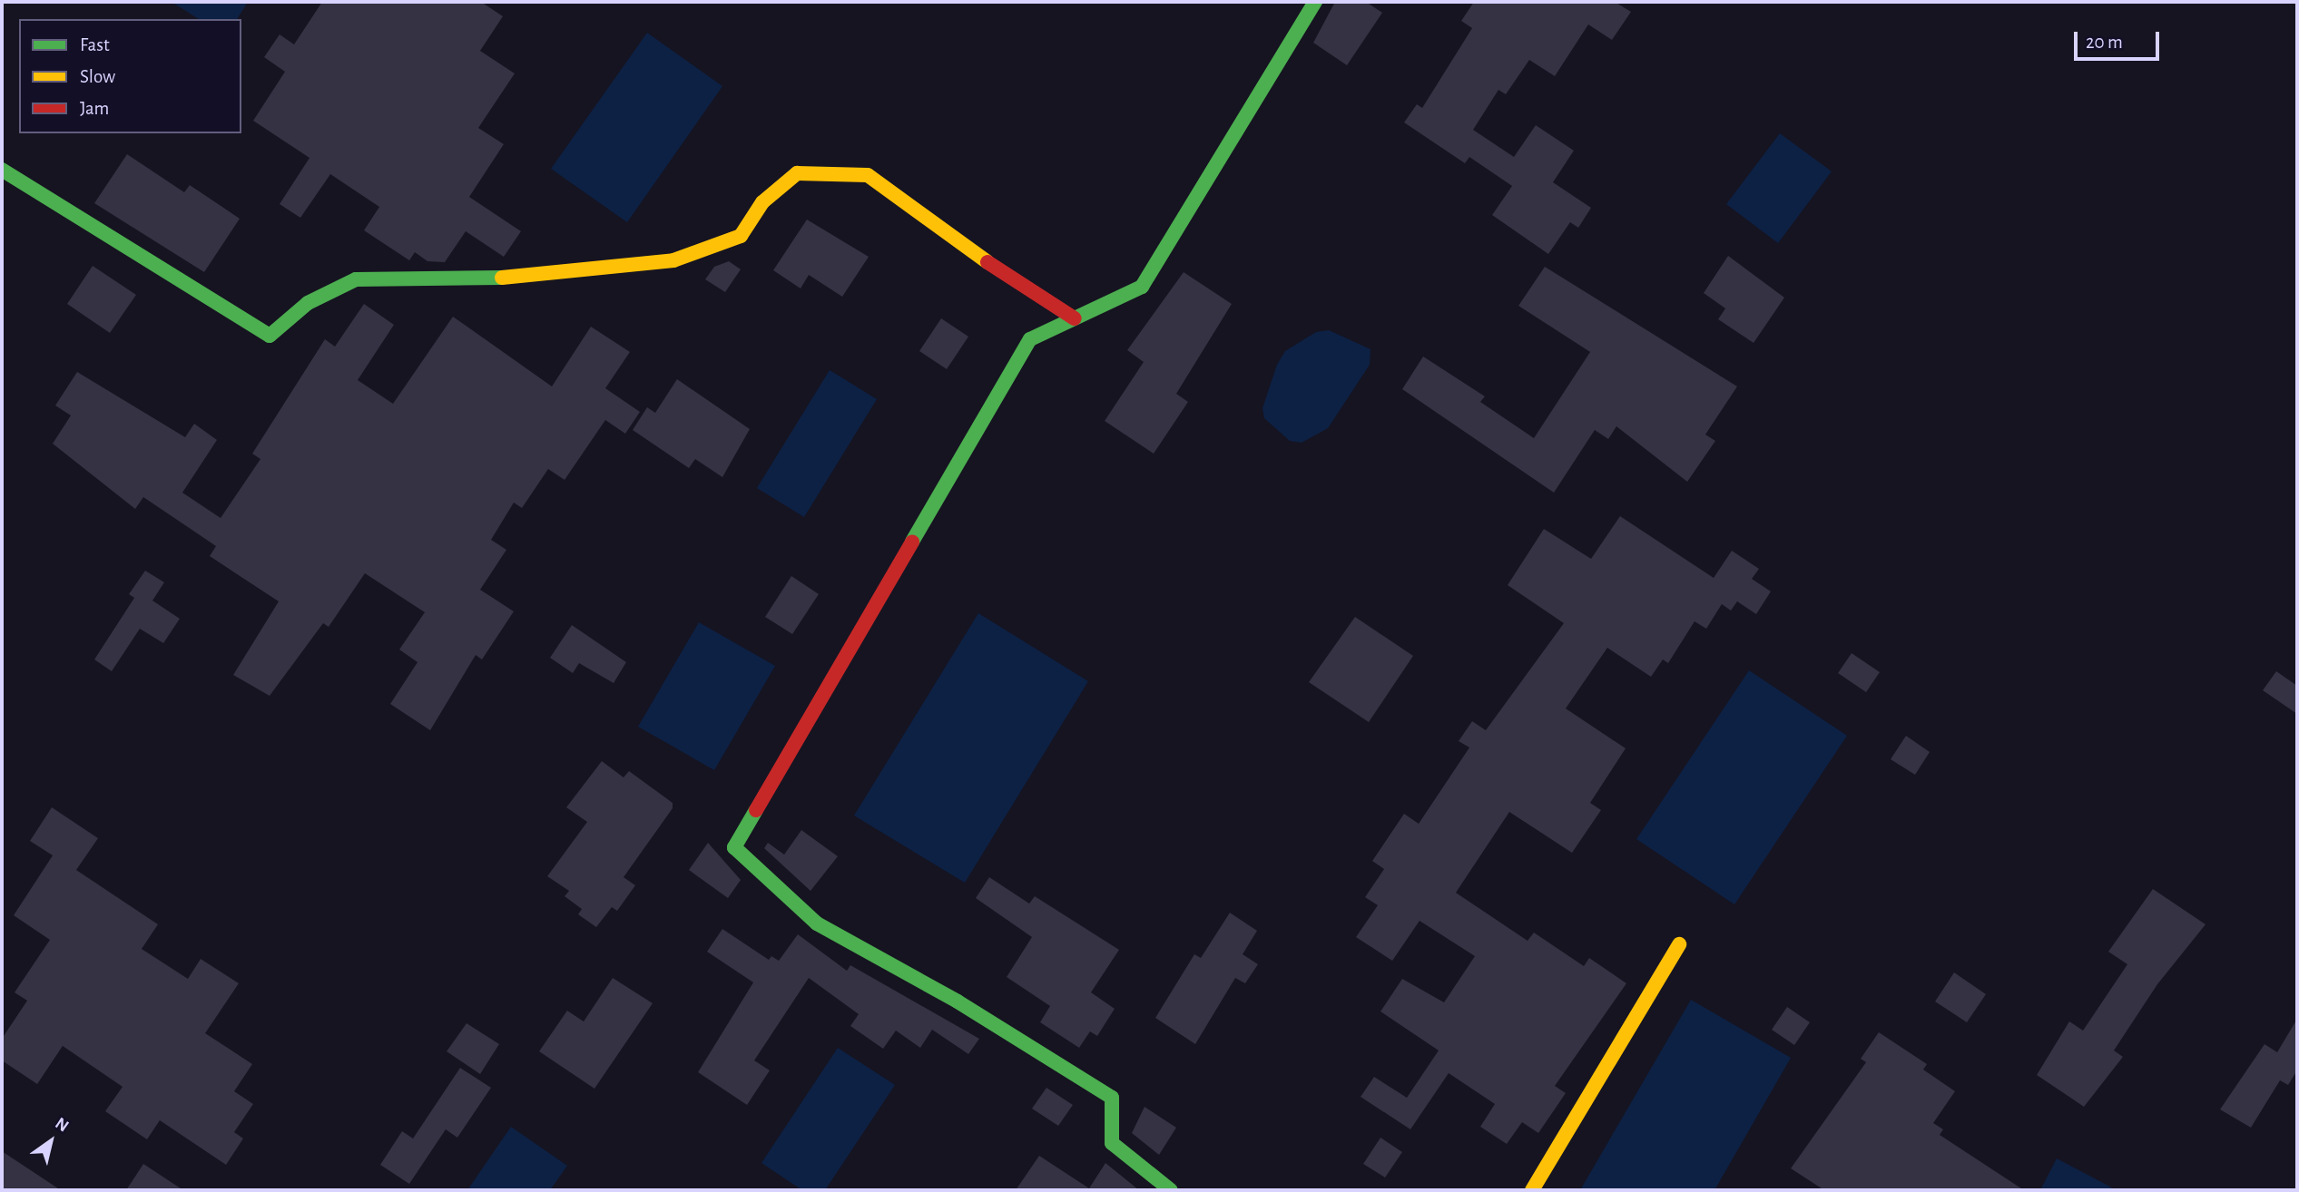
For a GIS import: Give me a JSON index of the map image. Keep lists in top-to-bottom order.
{
  "legend": ["Fast", "Slow", "Jam"],
  "scale_bar": "20 m",
  "north": "top right"
}
